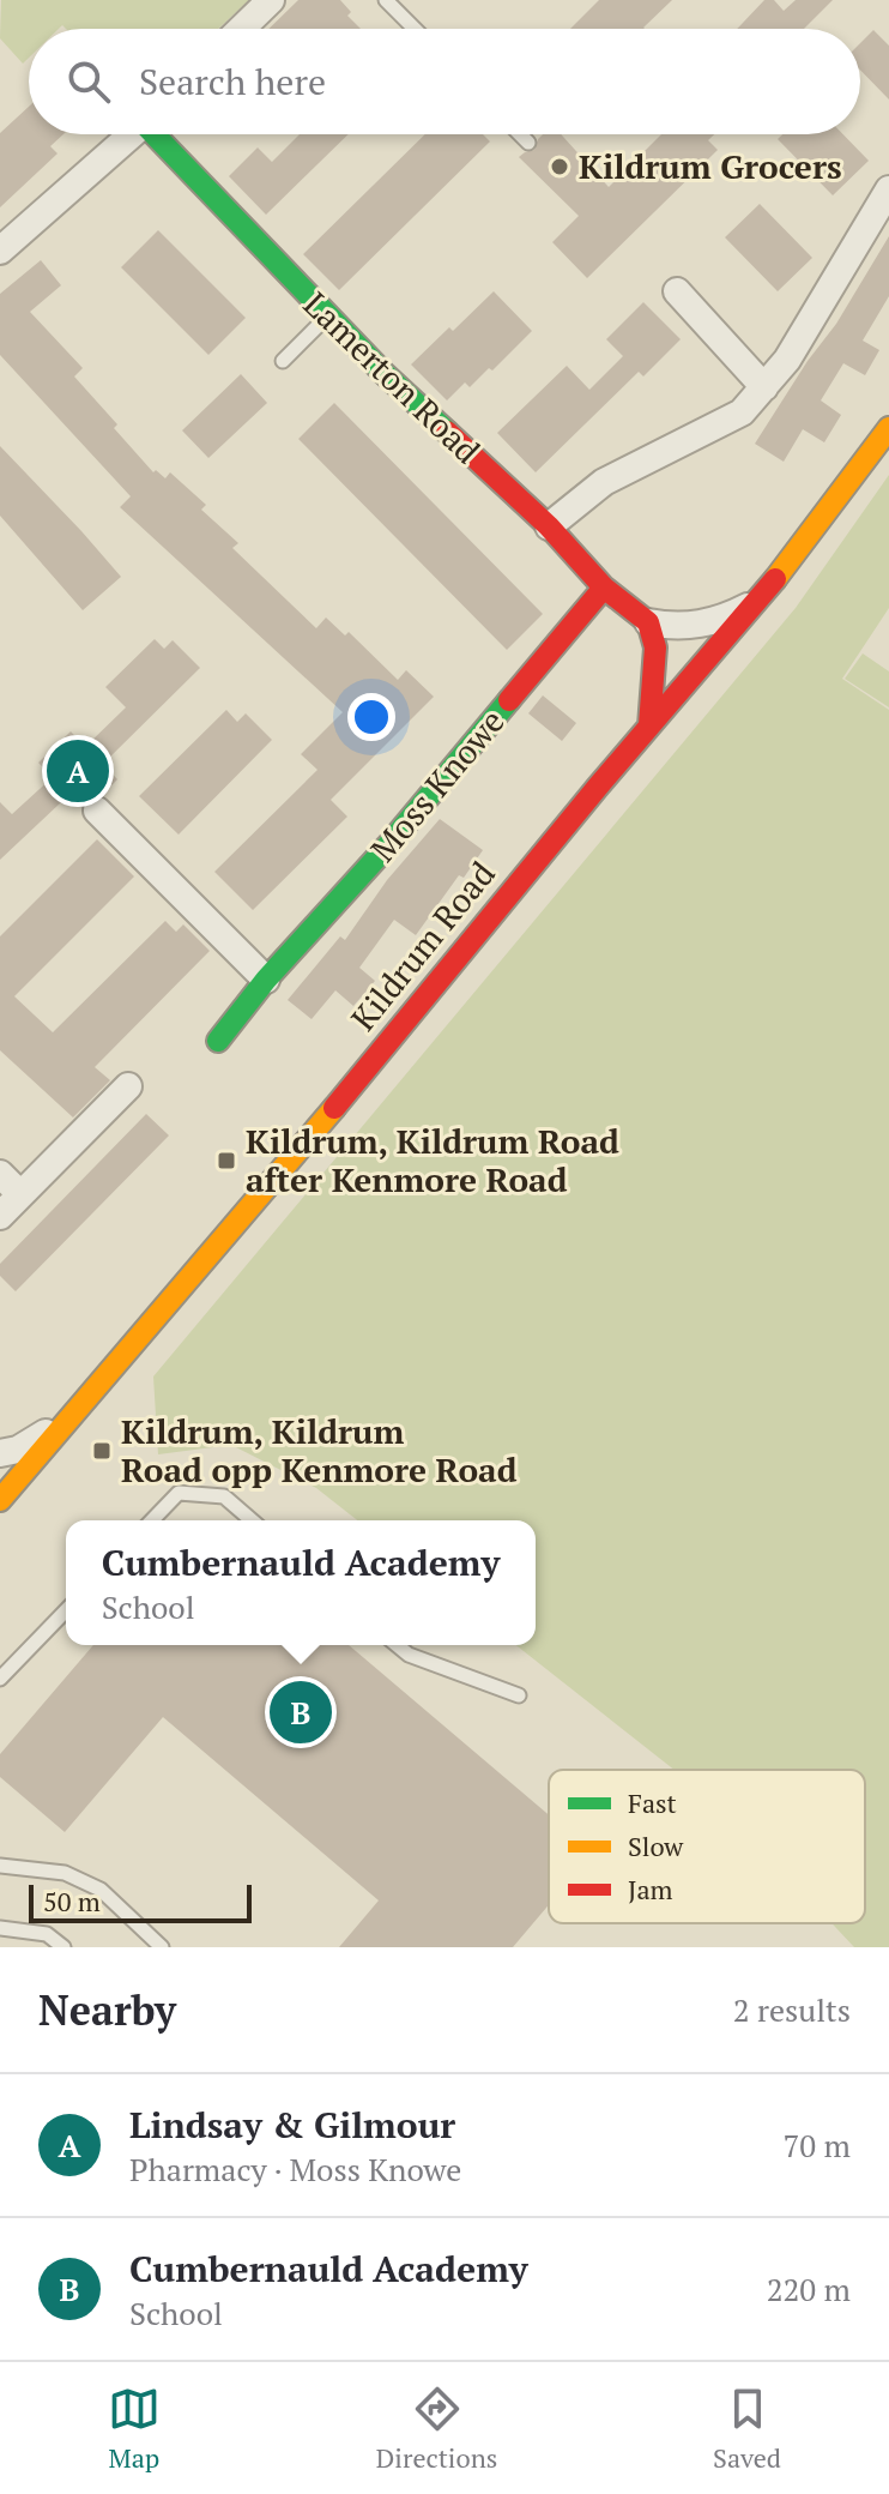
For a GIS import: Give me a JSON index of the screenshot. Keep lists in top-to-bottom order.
{
  "streets": {
    "street": ["Lamerton Road", "Moss Knowe", "Kildrum Road"]
  },
  "crossings": [
    ["Lamerton Road", "Moss Knowe"]
  ],
  "places": {
    "other": ["Kildrum Grocers"],
    "transit": ["Kildrum, Kildrum Road after Kenmore Road", "Kildrum, Kildrum Road opp Kenmore Road"]
  },
  "legend": ["Fast", "Slow", "Jam"],
  "scale_bar": "50 m",
  "page": {
    "search": "Search here",
    "pins": ["A", "B"],
    "popup": ["Cumbernauld Academy", "School"],
    "scale": "50 m",
    "heading": ["Nearby", "2 results"],
    "list": [
      {
        "mark": "A",
        "name": "Lindsay & Gilmour",
        "note": "Pharmacy · Moss Knowe",
        "value": "70 m"
      },
      {
        "mark": "B",
        "name": "Cumbernauld Academy",
        "note": "School",
        "value": "220 m"
      }
    ],
    "nav": ["Map", "Directions", "Saved"]
  }
}
